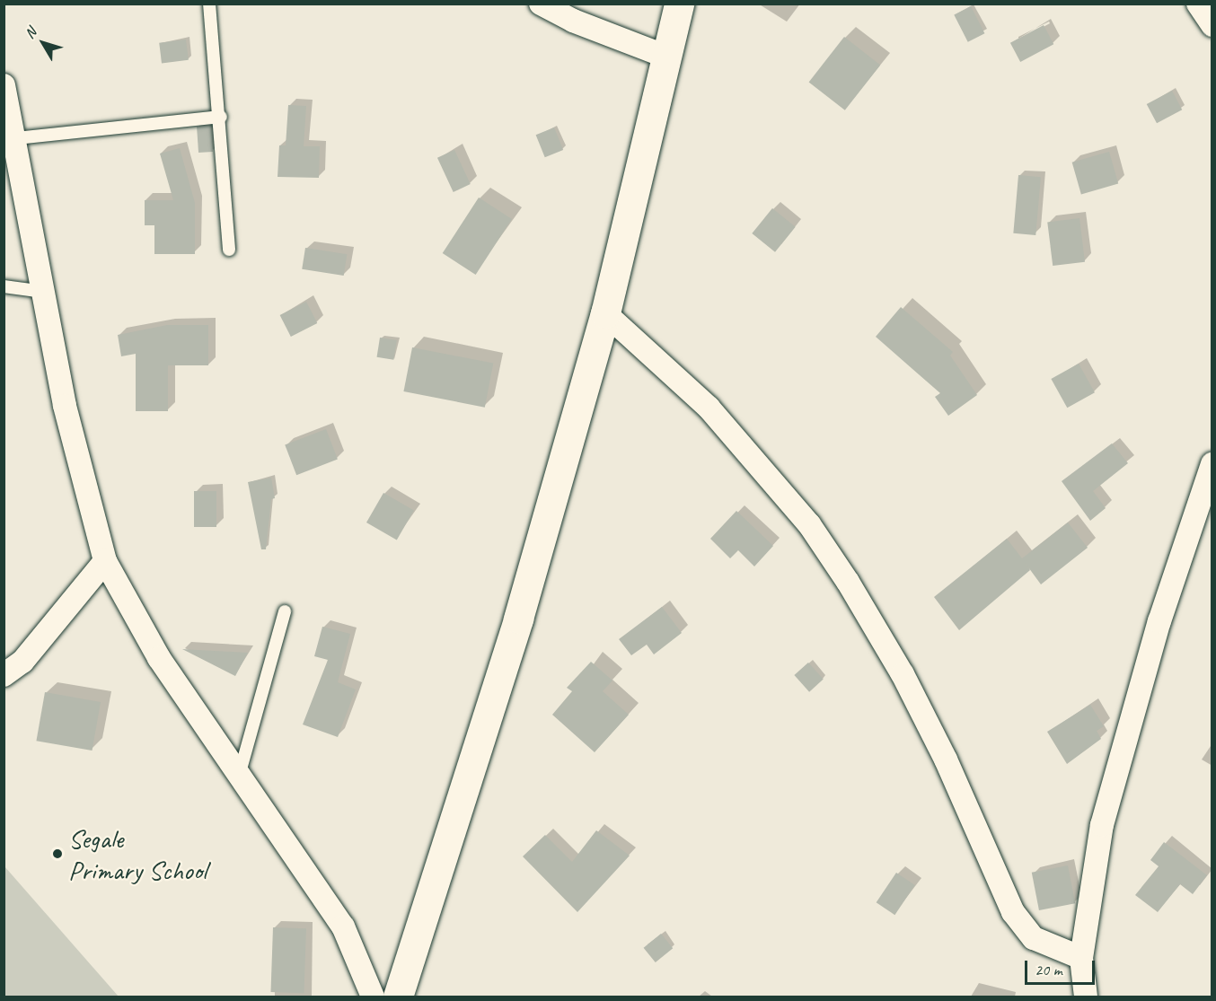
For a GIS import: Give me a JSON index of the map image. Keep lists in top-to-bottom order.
{
  "places": ["Segale Primary School"],
  "scale_bar": "20 m",
  "north": "top left"
}
